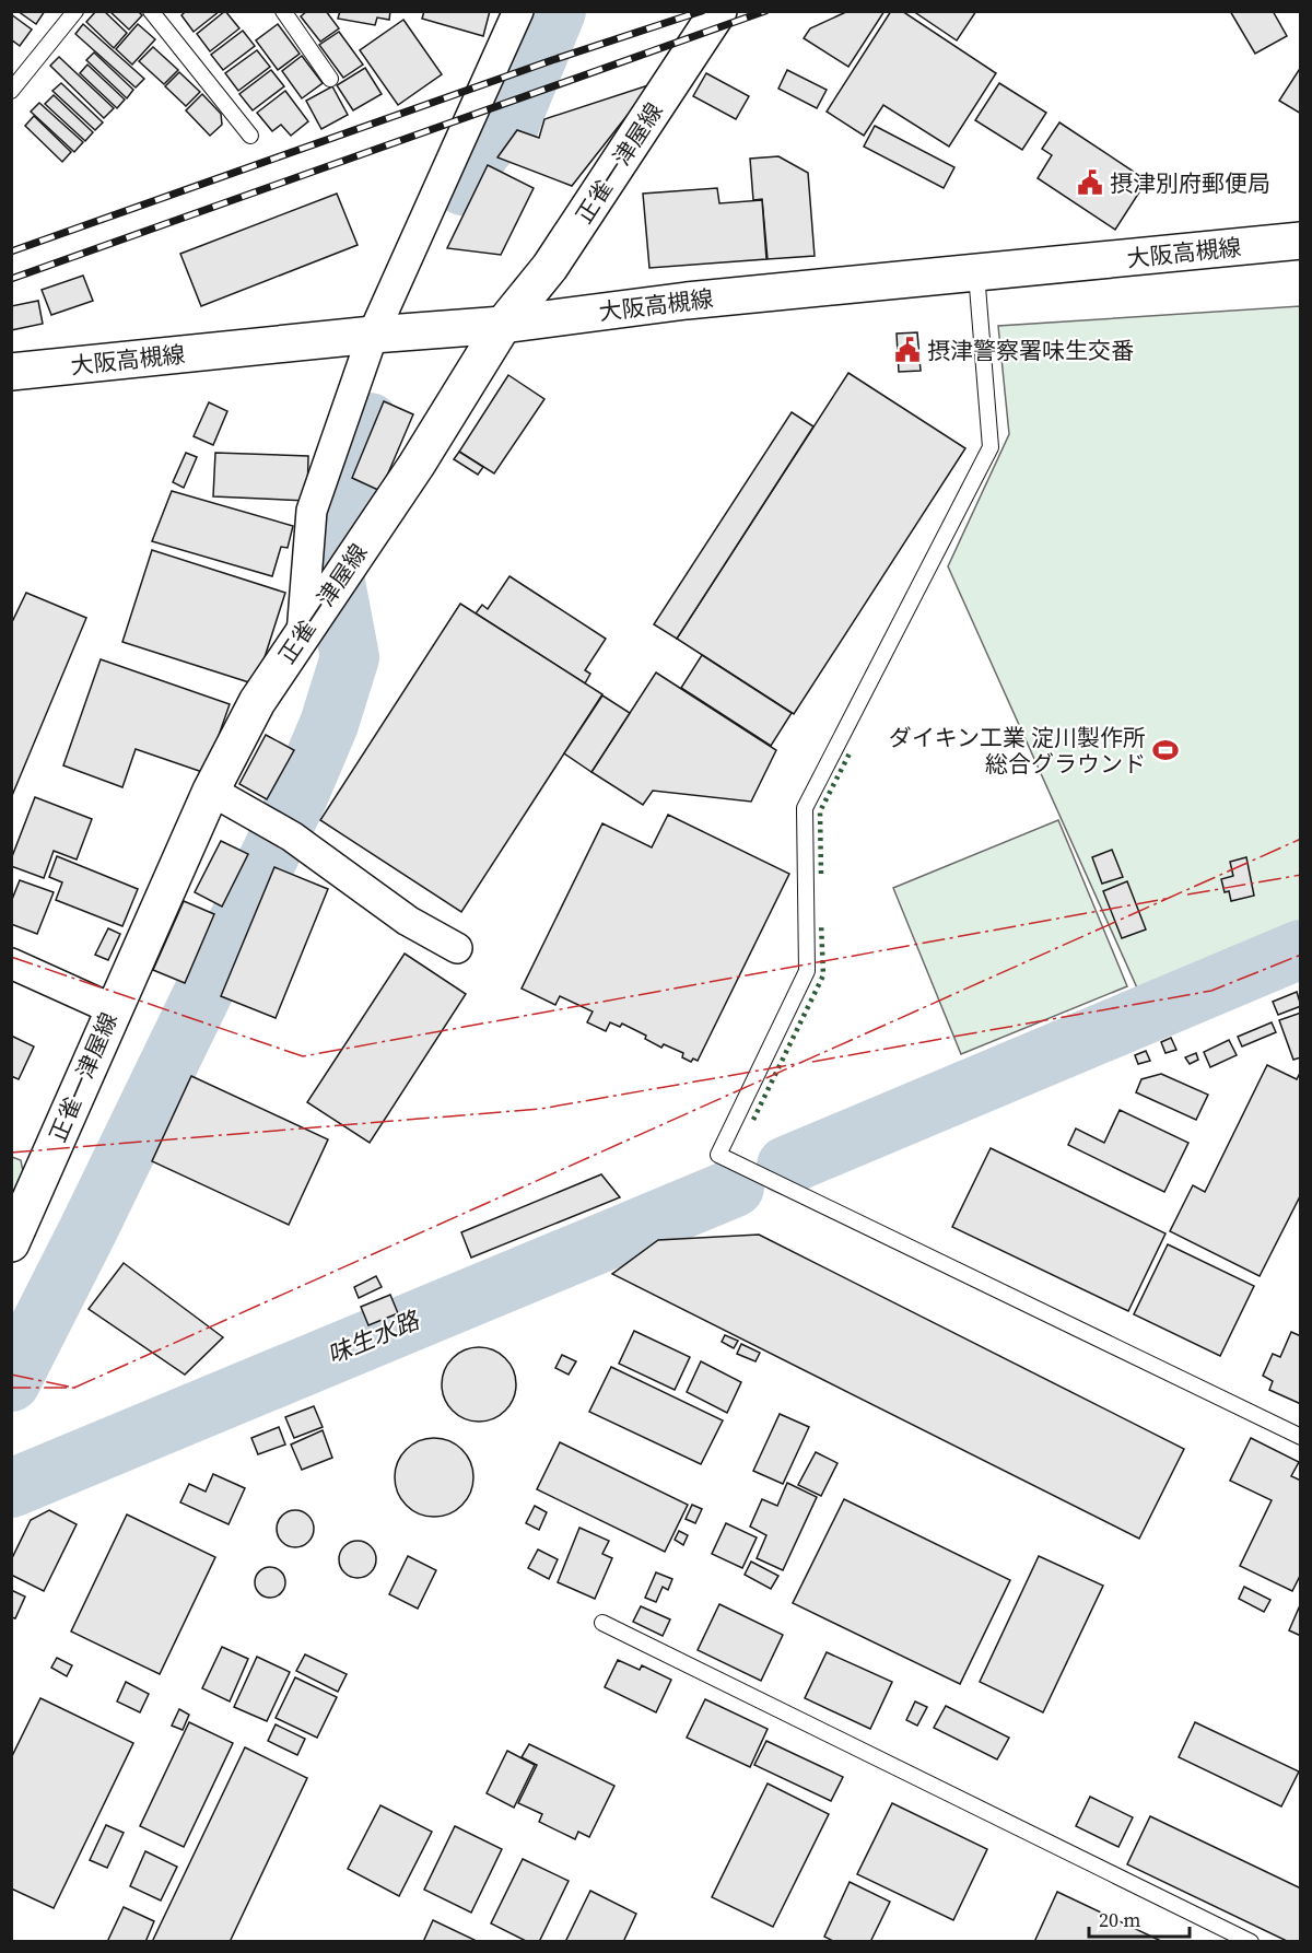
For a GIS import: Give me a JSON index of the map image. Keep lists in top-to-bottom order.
{
  "streets": {
    "main road": ["正雀一津屋線", "大阪高槻線"]
  },
  "crossings": [
    ["正雀一津屋線", "大阪高槻線"]
  ],
  "water": ["味生水路"],
  "places": {
    "public building": ["摂津別府郵便局", "摂津警察署味生交番"],
    "sports": ["ダイキン工業 淀川製作所 総合グラウンド"]
  },
  "scale_bar": "20 m"
}
